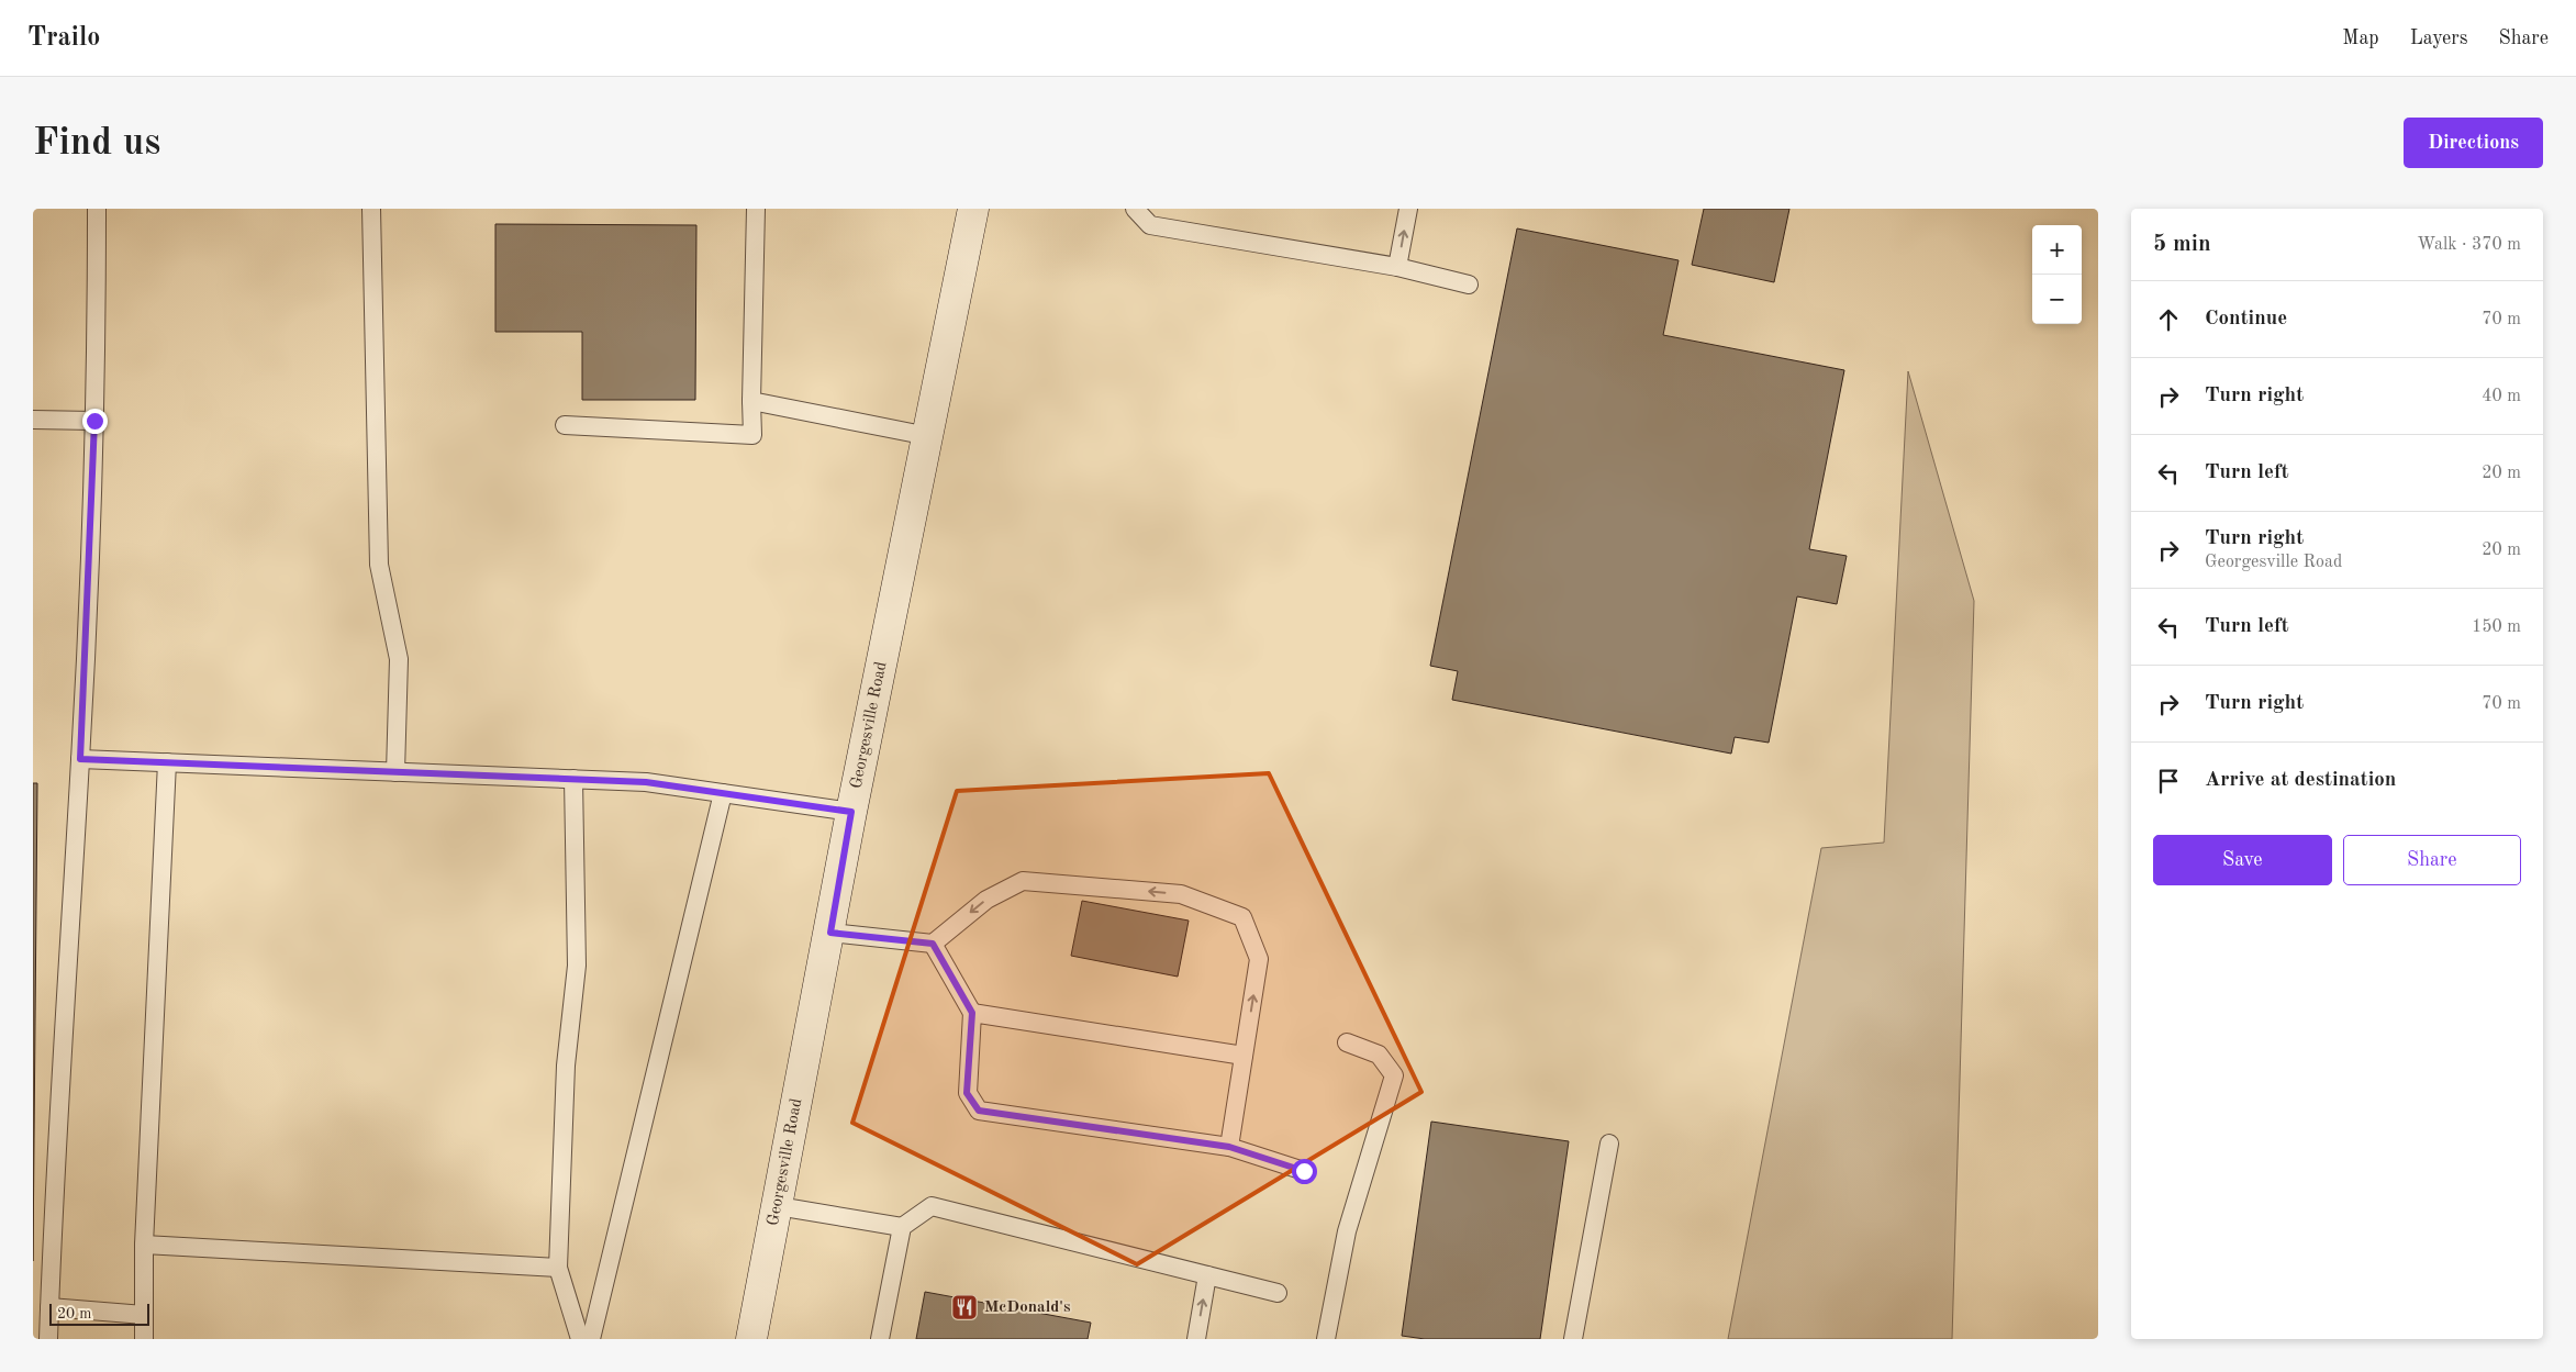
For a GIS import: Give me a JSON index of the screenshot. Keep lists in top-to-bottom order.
{
  "streets": {
    "main road": ["Georgesville Road"]
  },
  "places": {
    "restaurant": ["McDonald's"]
  },
  "scale_bar": "20 m",
  "page": {
    "header": "Trailo",
    "nav": ["Map", "Layers", "Share"],
    "buttons": [
      "Directions",
      ["Save", "Share"]
    ],
    "title": "Find us",
    "heading": ["5 min", "Walk · 370 m"],
    "map_buttons": ["+", "−"],
    "list": [
      ["Continue", "70 m"],
      ["Turn right", "40 m"],
      ["Turn left", "20 m"],
      ["Turn right", "Georgesville Road", "20 m"],
      ["Turn left", "150 m"],
      ["Turn right", "70 m"],
      "Arrive at destination"
    ],
    "scale": "20 m"
  }
}
